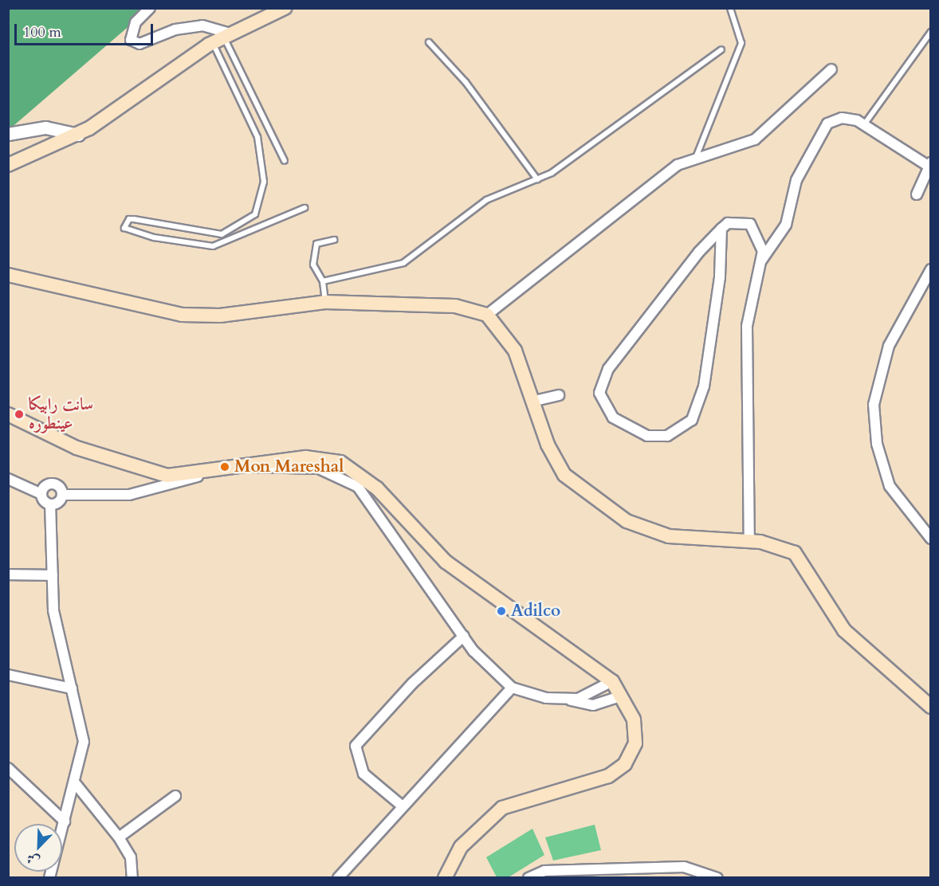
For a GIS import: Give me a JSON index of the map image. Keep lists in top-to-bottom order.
{
  "places": ["سانت رابيكا عينطوره", "Mon Mareshal", "Adilco"],
  "scale_bar": "100 m",
  "north": "bottom left"
}
